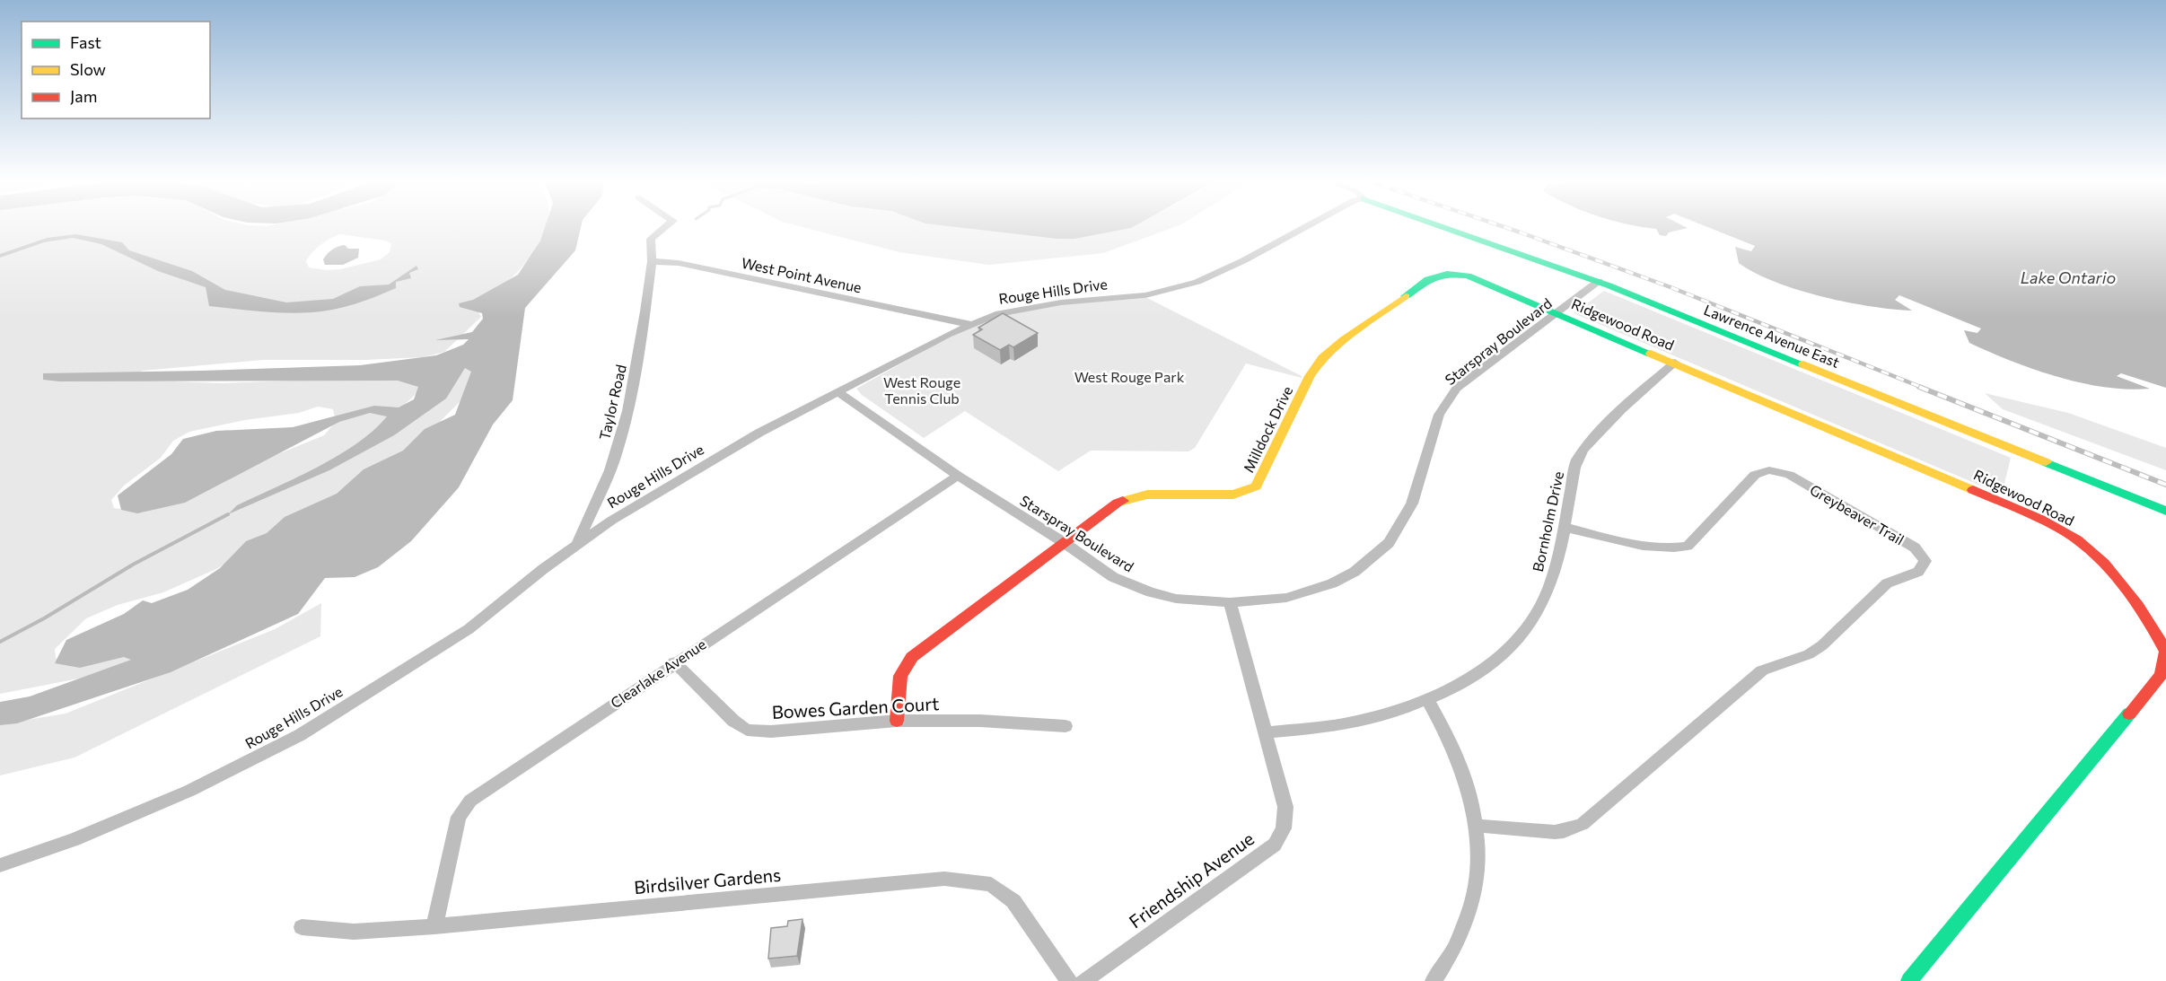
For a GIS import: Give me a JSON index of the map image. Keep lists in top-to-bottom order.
{
  "streets": {
    "street": [
      "West Point Avenue",
      "Rouge Hills Drive",
      "Ridgewood Road",
      "Lawrence Avenue East",
      "Starspray Boulevard",
      "Taylor Road",
      "Milldock Drive",
      "Greybeaver Trail",
      "Bornholm Drive",
      "Clearlake Avenue",
      "Bowes Garden Court",
      "Friendship Avenue",
      "Birdsilver Gardens"
    ]
  },
  "crossings": [
    ["West Point Avenue", "Rouge Hills Drive"],
    ["West Point Avenue", "Taylor Road"],
    ["Rouge Hills Drive", "Starspray Boulevard"],
    ["Rouge Hills Drive", "Taylor Road"],
    ["Ridgewood Road", "Starspray Boulevard"],
    ["Ridgewood Road", "Milldock Drive"],
    ["Ridgewood Road", "Bornholm Drive"],
    ["Lawrence Avenue East", "Starspray Boulevard"],
    ["Starspray Boulevard", "Milldock Drive"],
    ["Starspray Boulevard", "Clearlake Avenue"],
    ["Starspray Boulevard", "Friendship Avenue"],
    ["Milldock Drive", "Bowes Garden Court"],
    ["Greybeaver Trail", "Bornholm Drive"],
    ["Bornholm Drive", "Friendship Avenue"],
    ["Clearlake Avenue", "Bowes Garden Court"],
    ["Clearlake Avenue", "Birdsilver Gardens"]
  ],
  "water": ["Lake Ontario"],
  "parks": ["West Rouge Park", "West Rouge Tennis Club"],
  "legend": ["Fast", "Slow", "Jam"]
}
